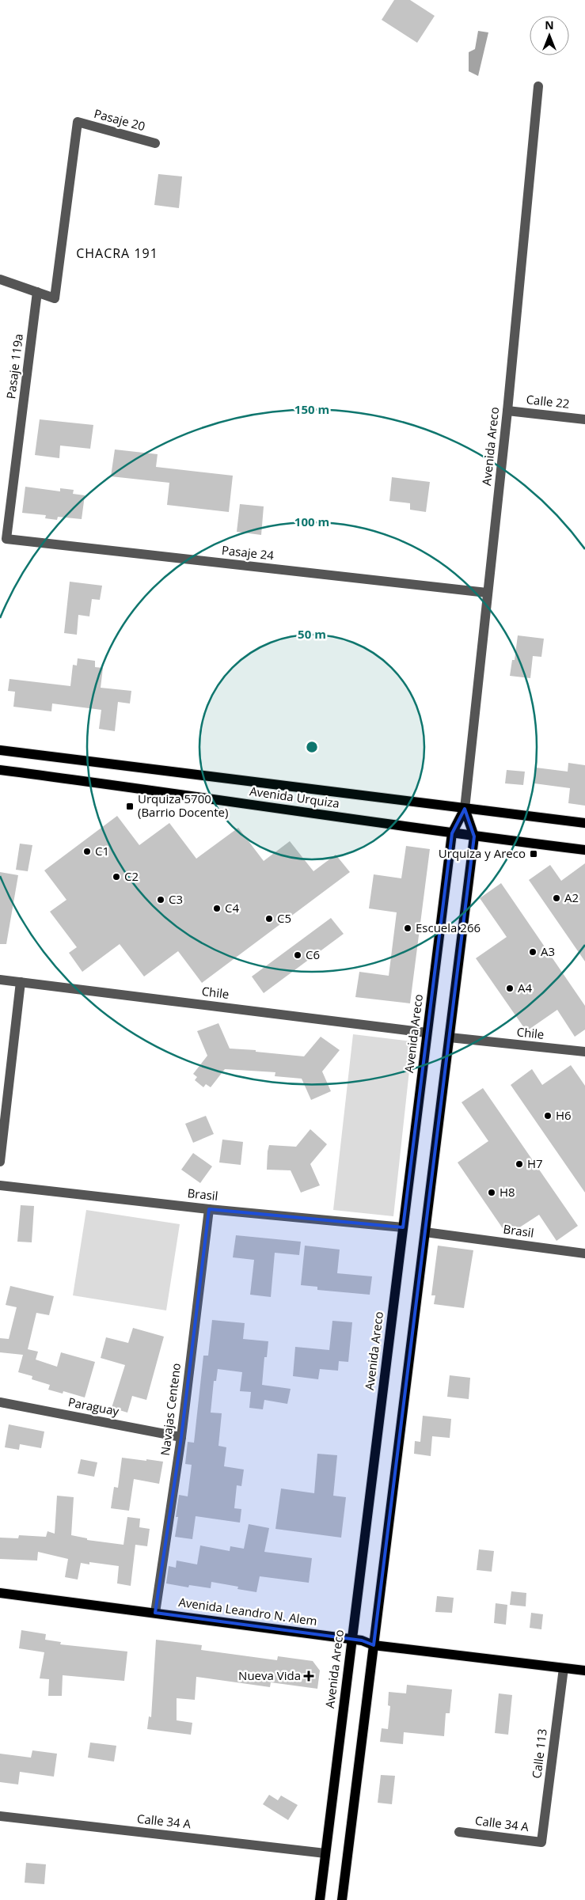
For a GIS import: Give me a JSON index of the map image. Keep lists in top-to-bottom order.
{
  "streets": {
    "main road": ["Avenida Areco", "Avenida Urquiza", "Avenida Leandro N. Alem"],
    "street": [
      "Pasaje 20",
      "Pasaje 119a",
      "Calle 22",
      "Pasaje 24",
      "Chile",
      "Brasil",
      "Paraguay",
      "Navajas Centeno",
      "Calle 113",
      "Calle 34 A"
    ]
  },
  "crossings": [
    ["Pasaje 20", "Pasaje 119a"],
    ["Pasaje 119a", "Pasaje 24"],
    ["Calle 22", "Avenida Areco"],
    ["Avenida Areco", "Pasaje 24"],
    ["Avenida Areco", "Avenida Urquiza"],
    ["Avenida Areco", "Chile"],
    ["Avenida Areco", "Brasil"],
    ["Avenida Areco", "Avenida Leandro N. Alem"],
    ["Avenida Areco", "Calle 34 A"],
    ["Brasil", "Navajas Centeno"],
    ["Paraguay", "Navajas Centeno"],
    ["Navajas Centeno", "Avenida Leandro N. Alem"],
    ["Avenida Leandro N. Alem", "Calle 113"],
    ["Calle 113", "Calle 34 A"]
  ],
  "districts": ["CHACRA 191"],
  "places": {
    "transit": ["Urquiza 5700 (Barrio Docente)", "Urquiza y Areco"],
    "other": [
      "C1",
      "C2",
      "A2",
      "C3",
      "C4",
      "C5",
      "Escuela 266",
      "A3",
      "C6",
      "A4",
      "H6",
      "H7",
      "H8"
    ],
    "health": ["Nueva Vida"]
  },
  "north": "top",
  "rings": ["150 m", "100 m", "50 m"]
}
